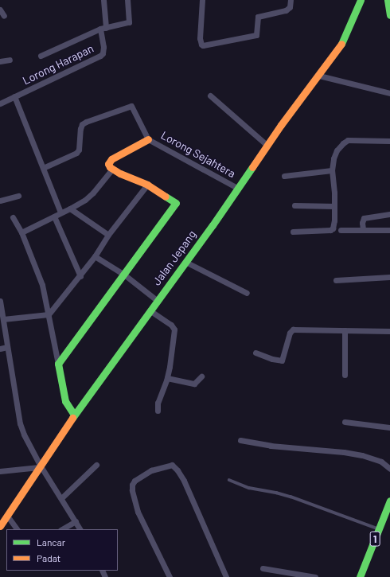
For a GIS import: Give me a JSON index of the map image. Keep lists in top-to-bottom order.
{
  "streets": {
    "main road": ["Jalan Jepang", "1"],
    "street": ["Lorong Harapan", "Lorong Sejahtera"]
  },
  "crossings": [
    ["Lorong Sejahtera", "Jalan Jepang"]
  ],
  "legend": ["Lancar", "Padat"]
}
